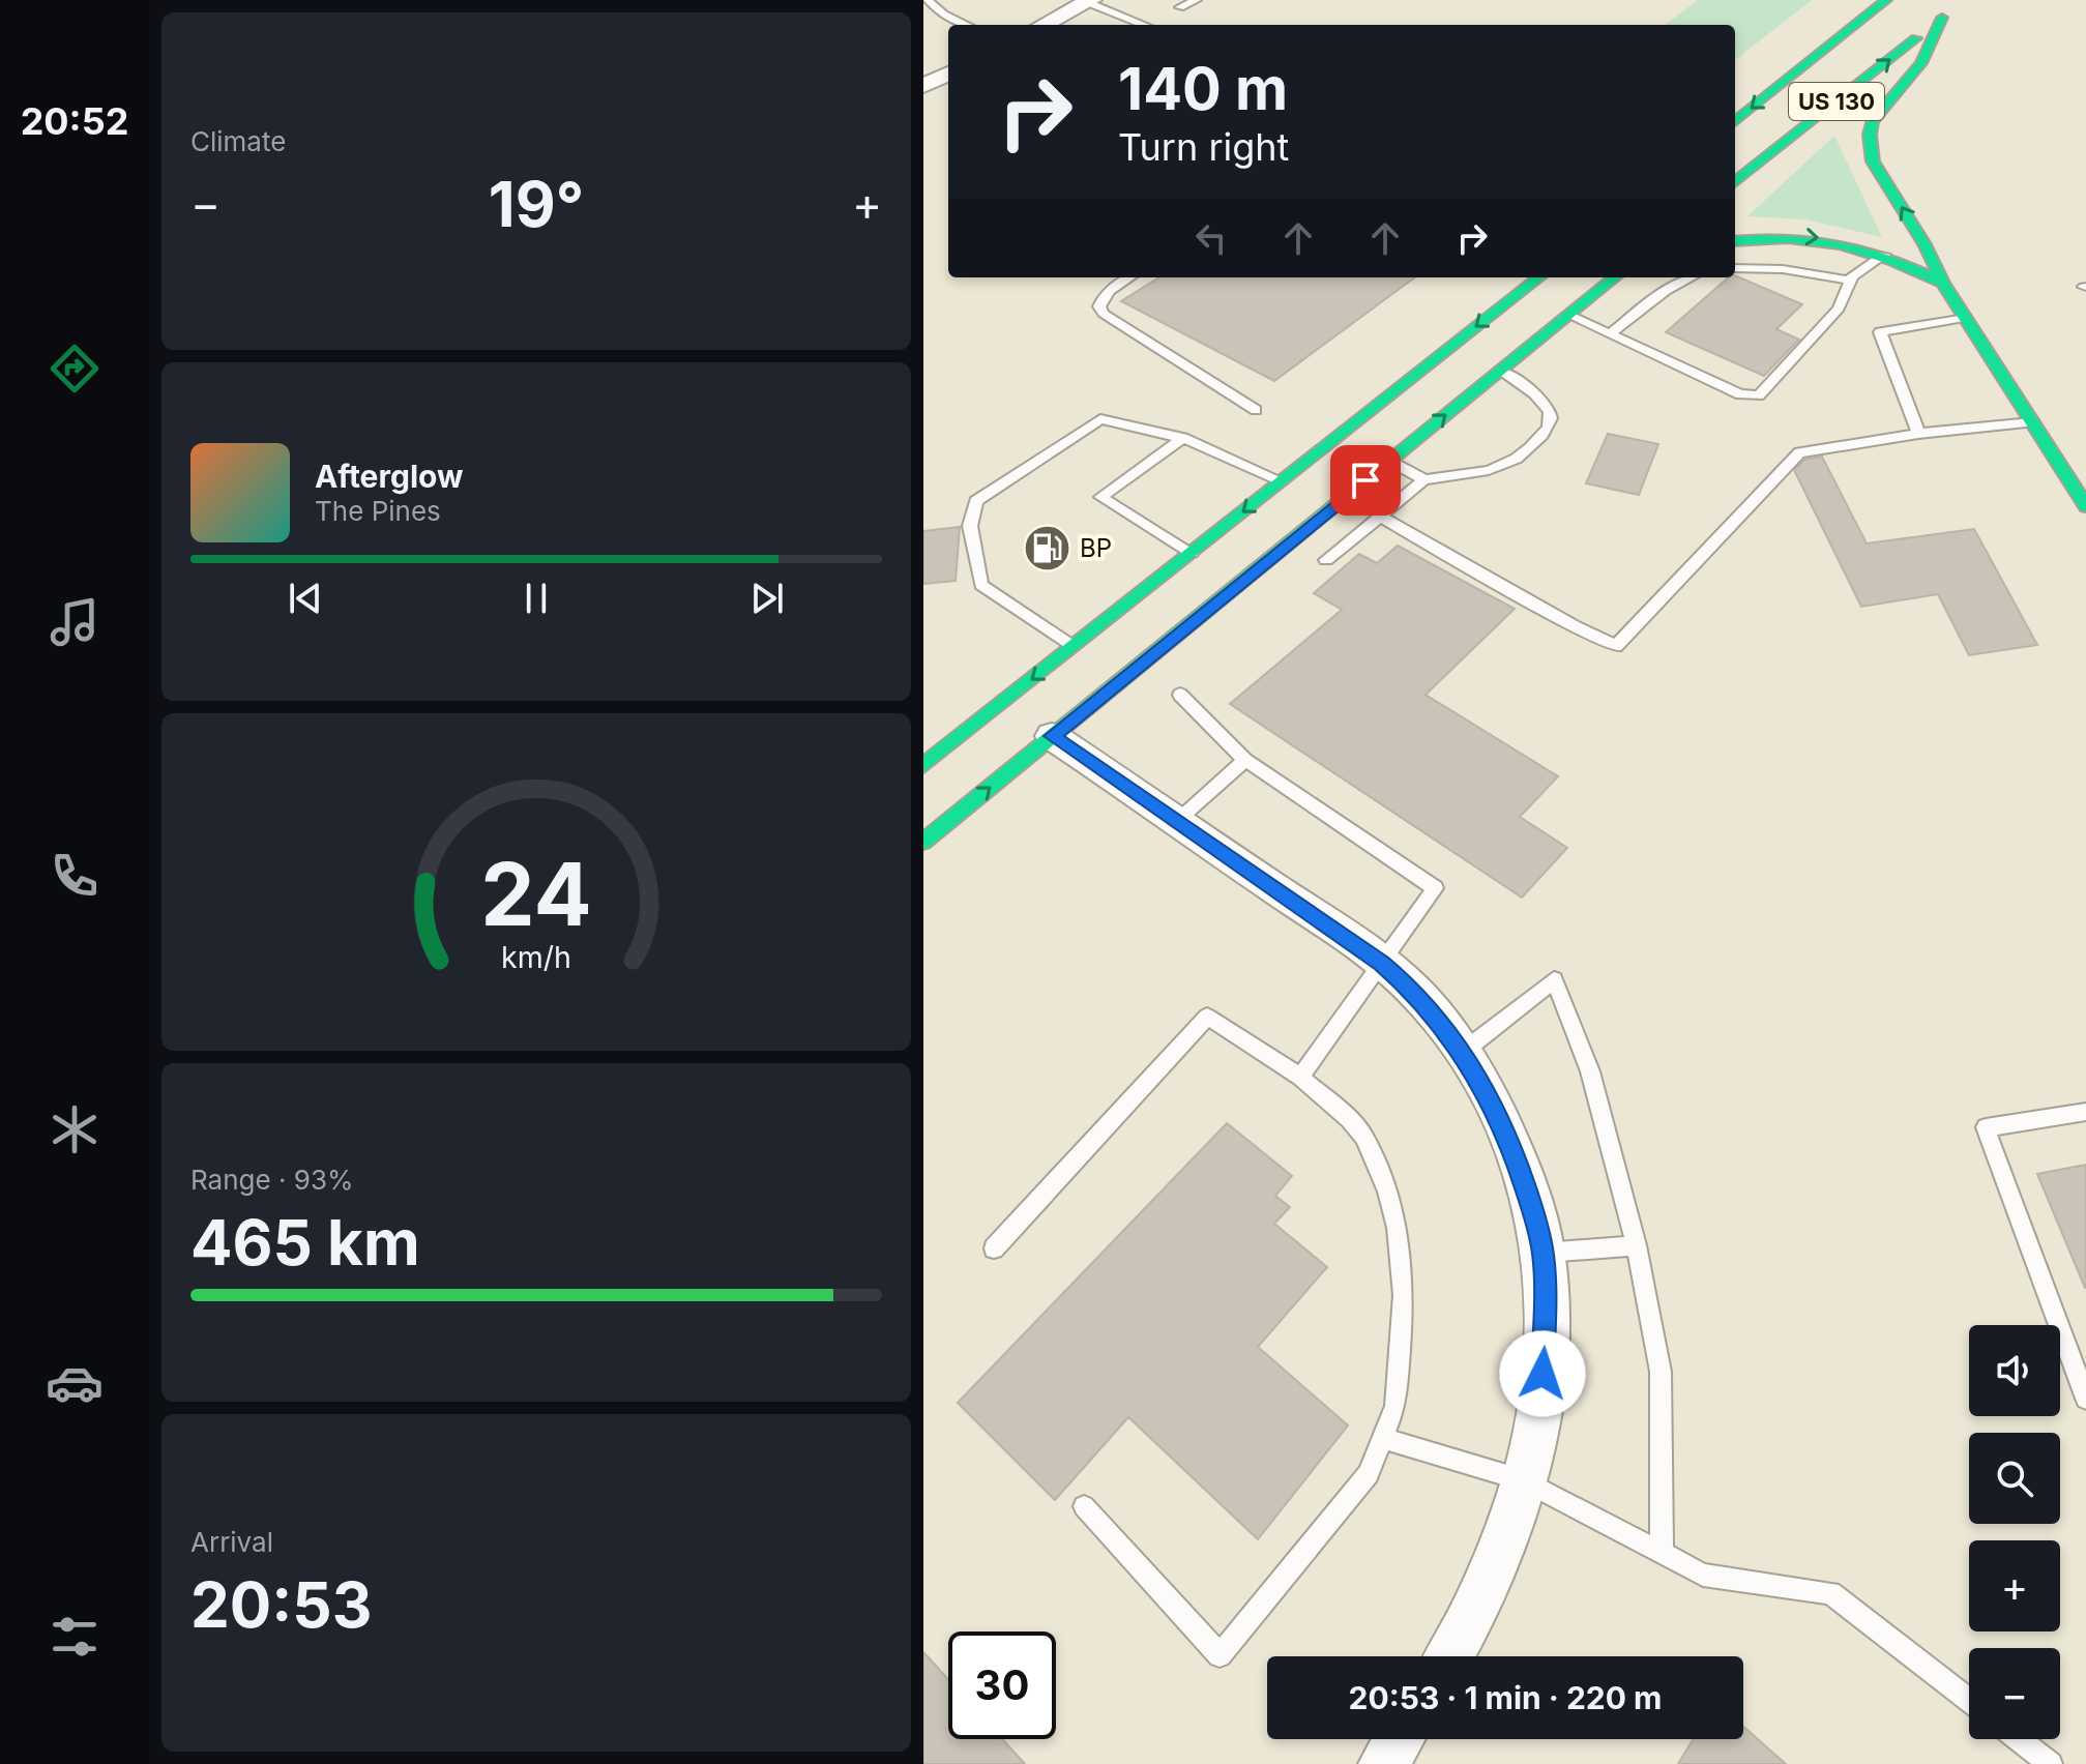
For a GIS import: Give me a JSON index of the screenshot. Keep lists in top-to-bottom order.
{
  "streets": {
    "main road": ["US 130"]
  },
  "places": {
    "fuel station": ["BP"]
  },
  "page": {
    "tabs": "20:52",
    "tile": [
      "Climate",
      ["Range · 93%", "465 km"],
      ["Arrival", "20:53"]
    ],
    "turn": ["140 m", "Turn right"],
    "heat": ["−", "19°", "+"],
    "song": ["Afterglow", "The Pines"],
    "map_buttons": ["+", "−"],
    "limit": "30",
    "trip": "20:53 · 1 min · 220 m",
    "gauge": ["24", "km/h"]
  }
}
